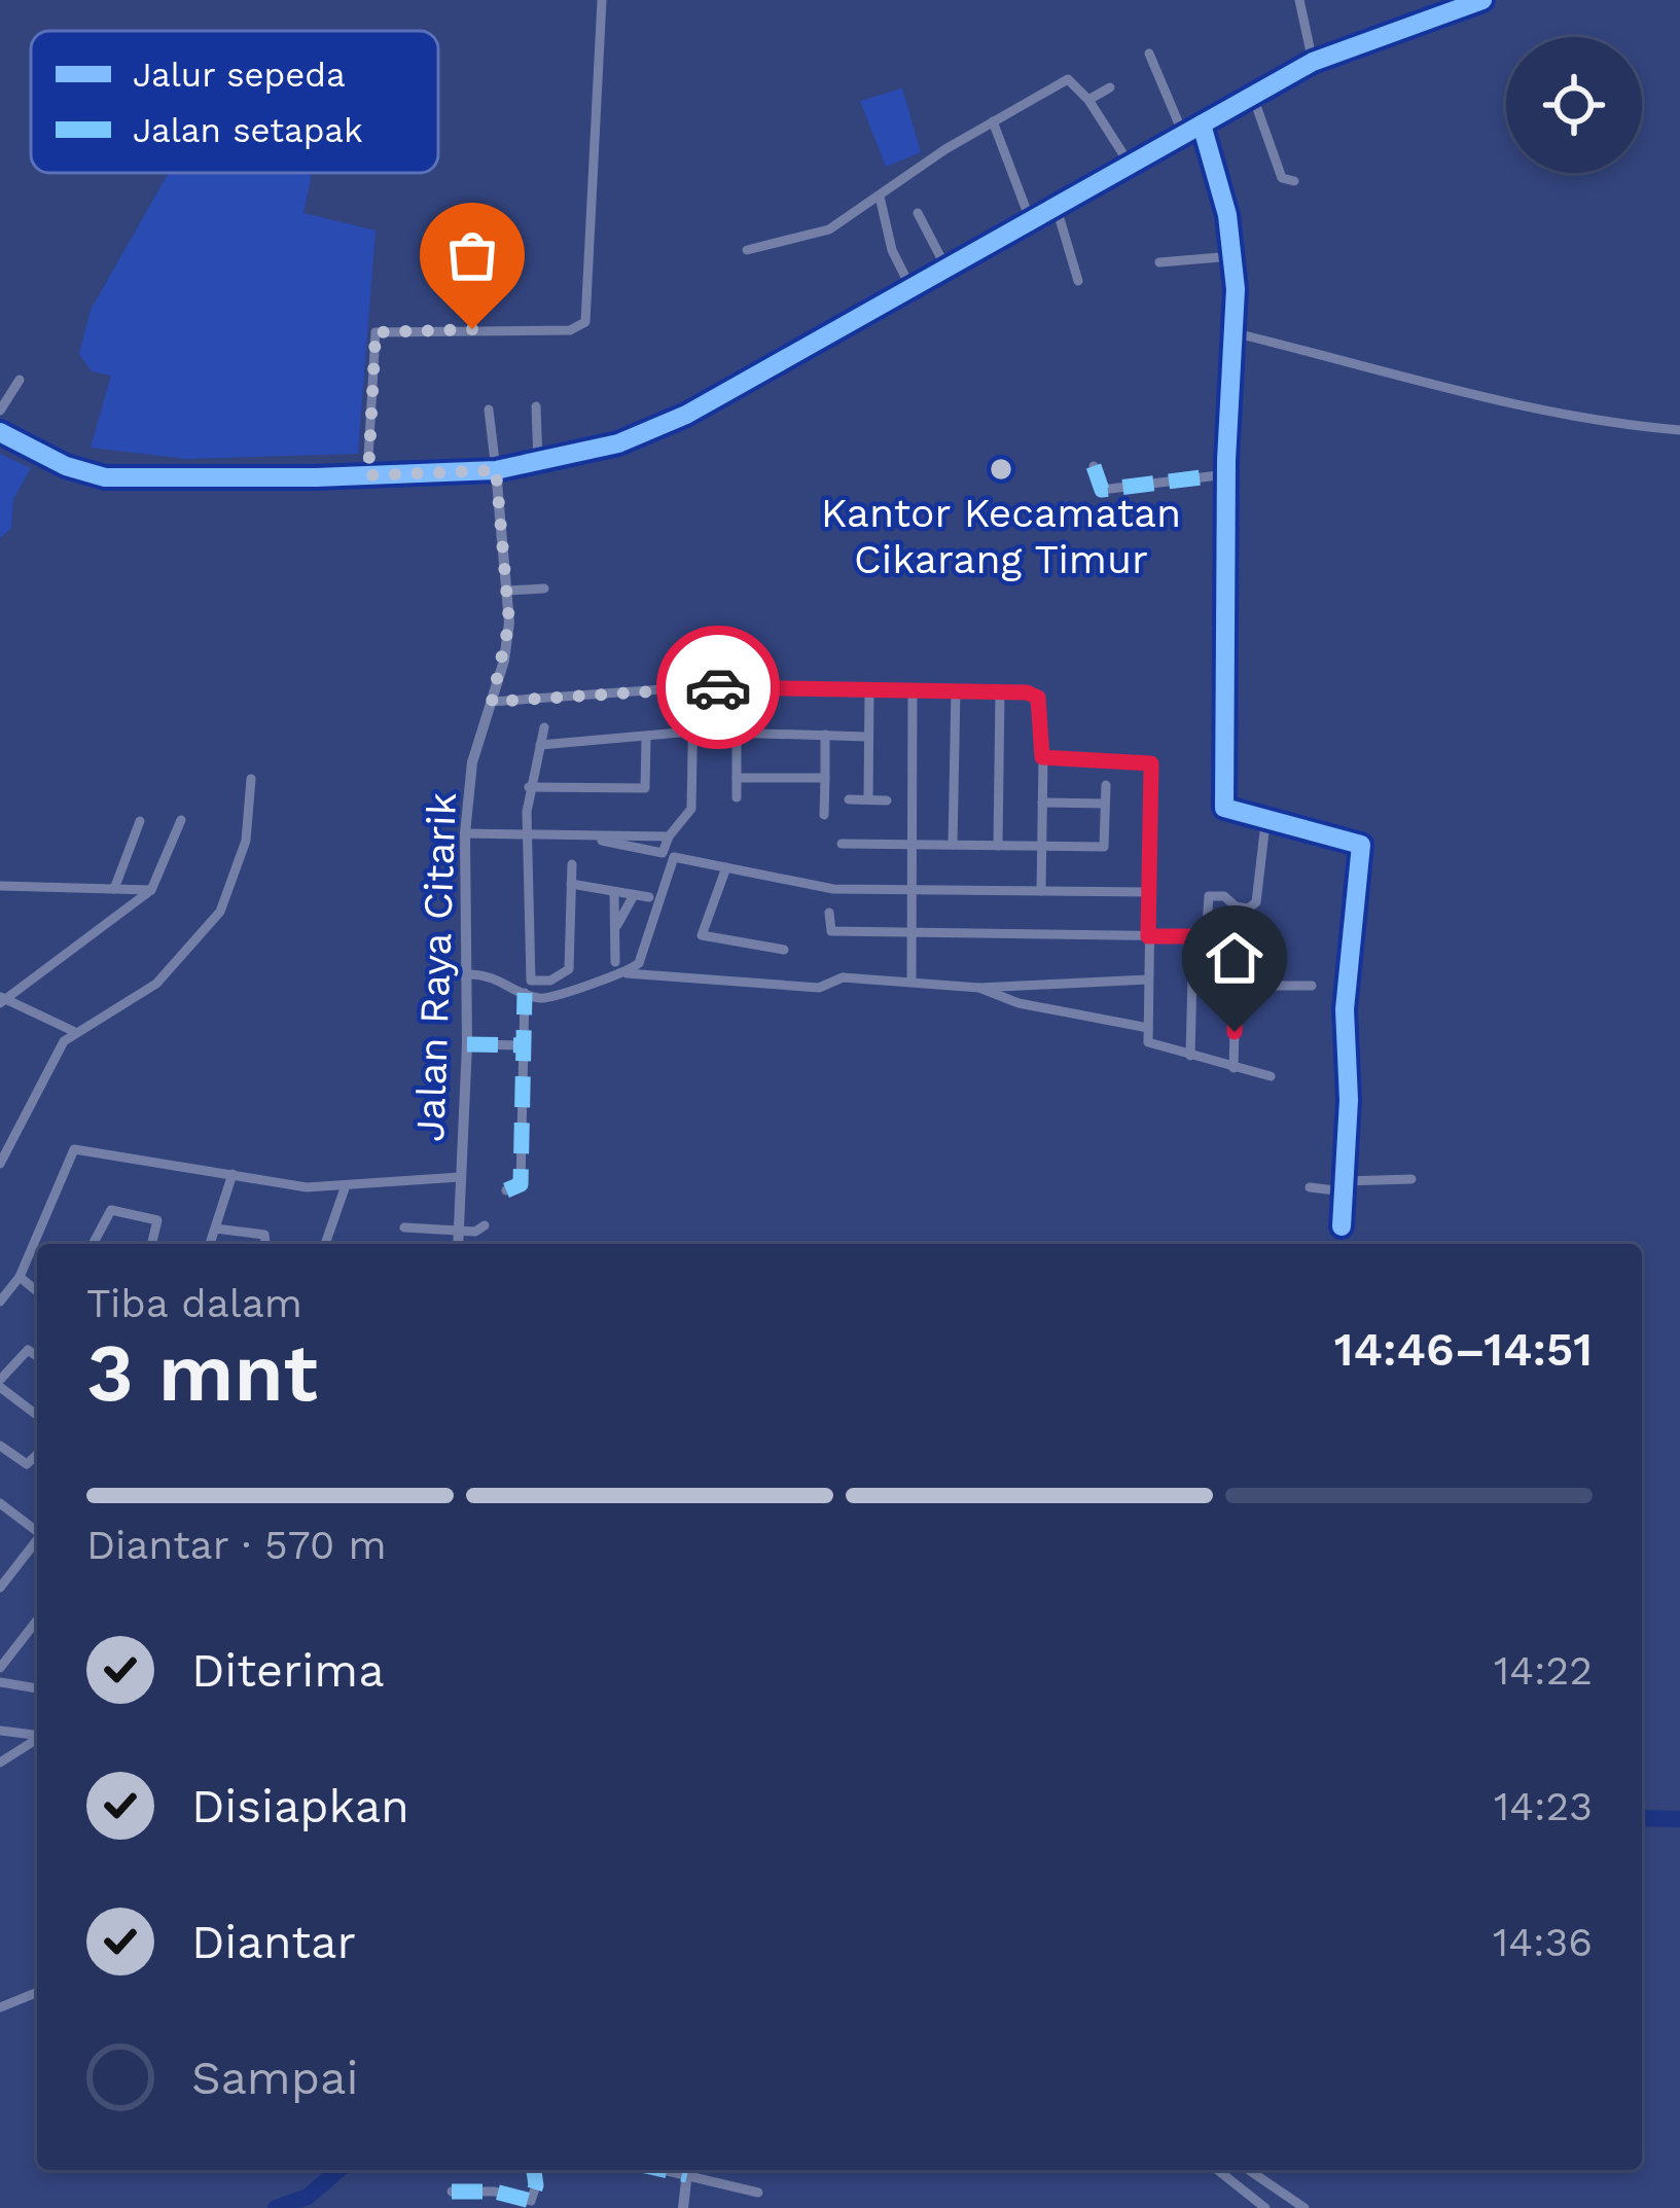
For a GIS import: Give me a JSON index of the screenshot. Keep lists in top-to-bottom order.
{
  "streets": {
    "street": ["Jalan Raya Citarik"]
  },
  "places": ["Kantor Kecamatan Cikarang Timur"],
  "legend": ["Jalur sepeda", "Jalan setapak"],
  "page": {
    "heading": ["3 mnt", "Tiba dalam", "14:46–14:51"],
    "bar": "Diantar · 570 m",
    "list": [
      ["Diterima", "14:22"],
      ["Disiapkan", "14:23"],
      ["Diantar", "14:36"],
      "Sampai"
    ]
  }
}
